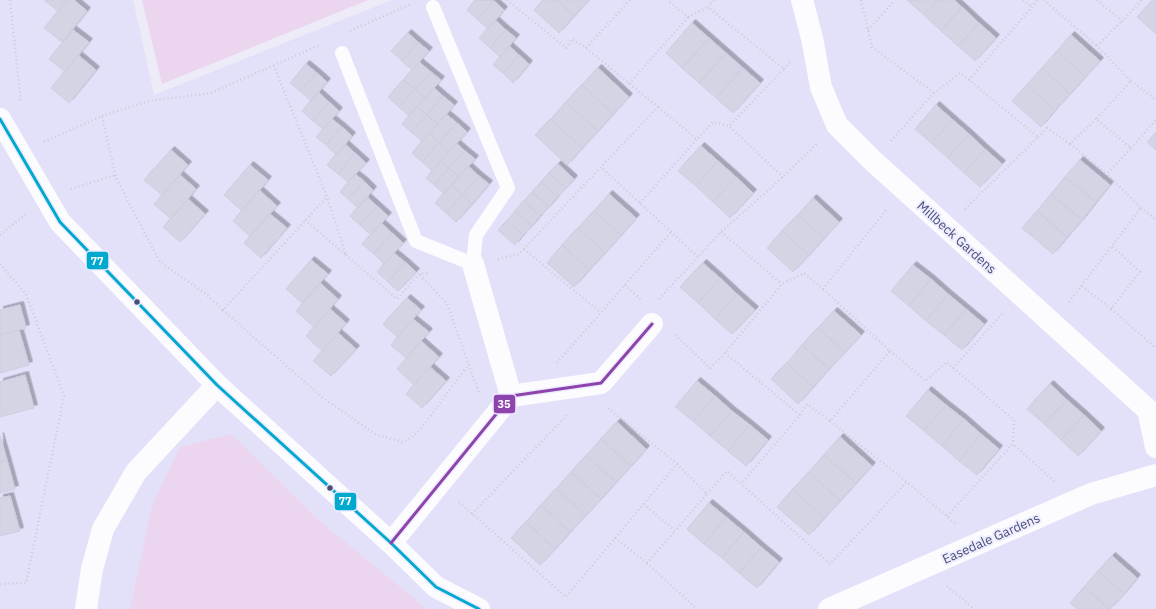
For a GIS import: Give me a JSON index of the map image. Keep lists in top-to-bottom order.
{
  "streets": {
    "street": ["Millbeck Gardens", "Easedale Gardens"]
  },
  "lines": ["transit line 77", "transit line 35"]
}
